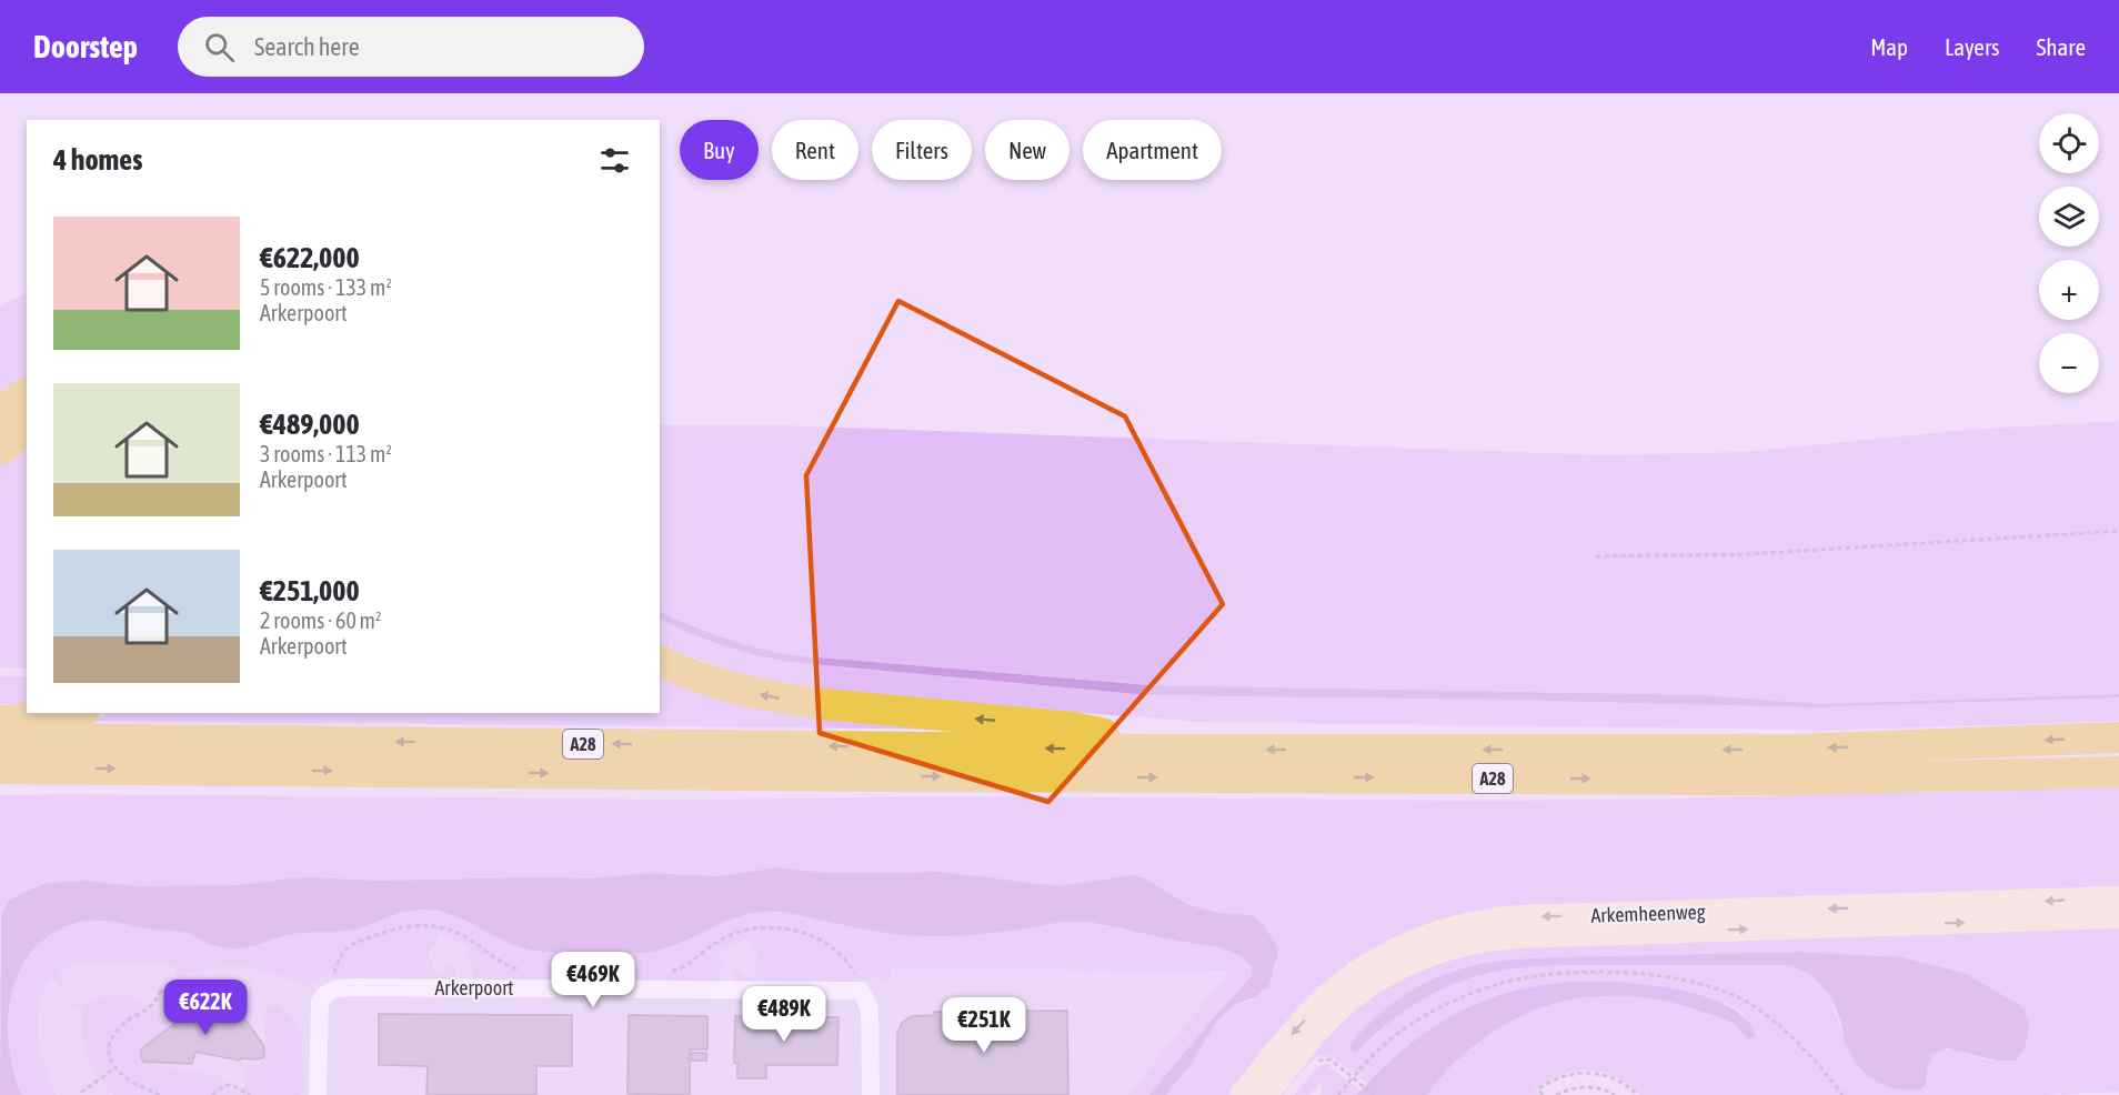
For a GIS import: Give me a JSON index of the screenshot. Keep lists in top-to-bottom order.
{
  "streets": {
    "highway": ["A28"],
    "main road": ["Arkemheenweg"],
    "street": ["Arkerpoort"]
  },
  "page": {
    "header": "Doorstep",
    "search": "Search here",
    "nav": ["Map", "Layers", "Share"],
    "map_buttons": ["+", "−"],
    "chip": [
      "Buy",
      "Rent",
      "Filters",
      "New",
      "Apartment"
    ],
    "heading": "4 homes",
    "list": [
      {
        "name": "€622,000",
        "note": "5 rooms · 133 m² · Arkerpoort"
      },
      {
        "name": "€489,000",
        "note": "3 rooms · 113 m² · Arkerpoort"
      },
      {
        "name": "€251,000",
        "note": "2 rooms · 60 m² · Arkerpoort"
      }
    ],
    "price": [
      "€469K",
      "€622K",
      "€489K",
      "€251K"
    ]
  }
}
